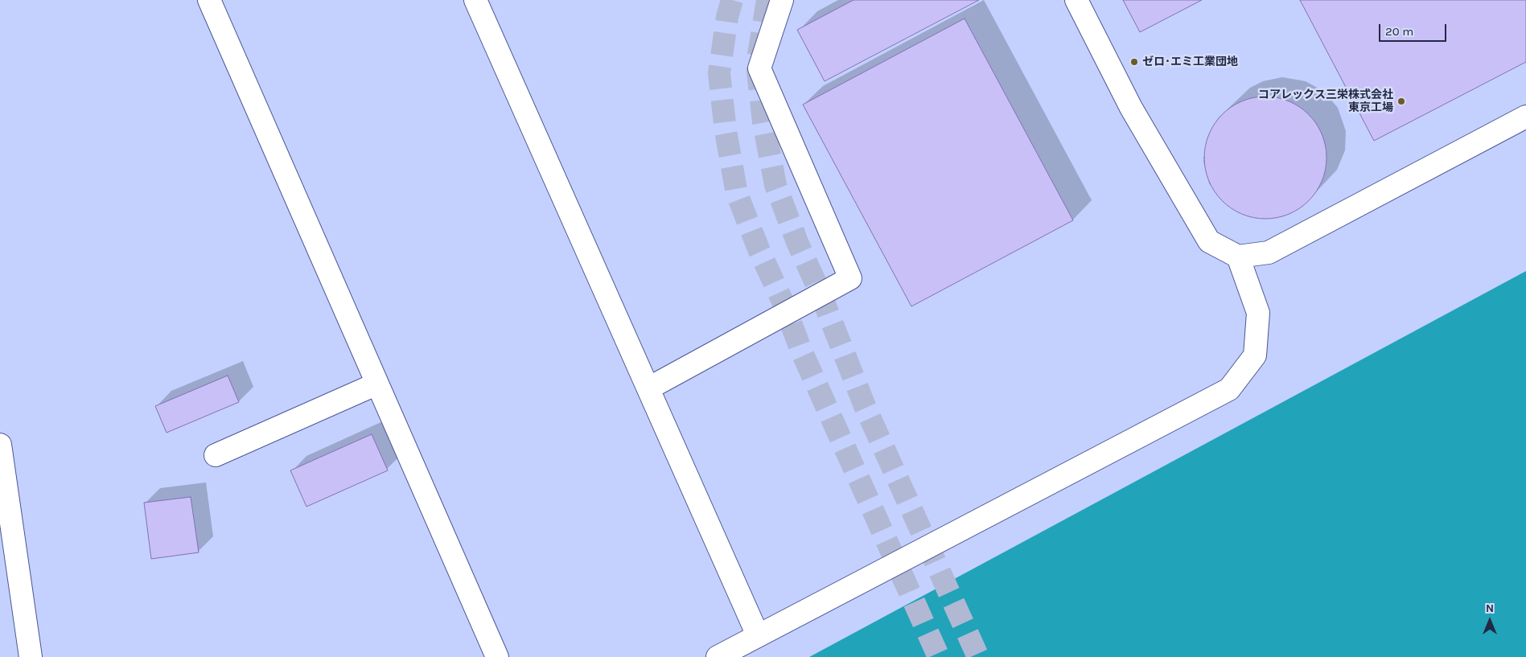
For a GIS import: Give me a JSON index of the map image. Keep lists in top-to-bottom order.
{
  "places": ["ゼロ･エミ工業団地", "コアレックス三栄株式会社 東京工場"],
  "scale_bar": "20 m",
  "north": "top"
}
